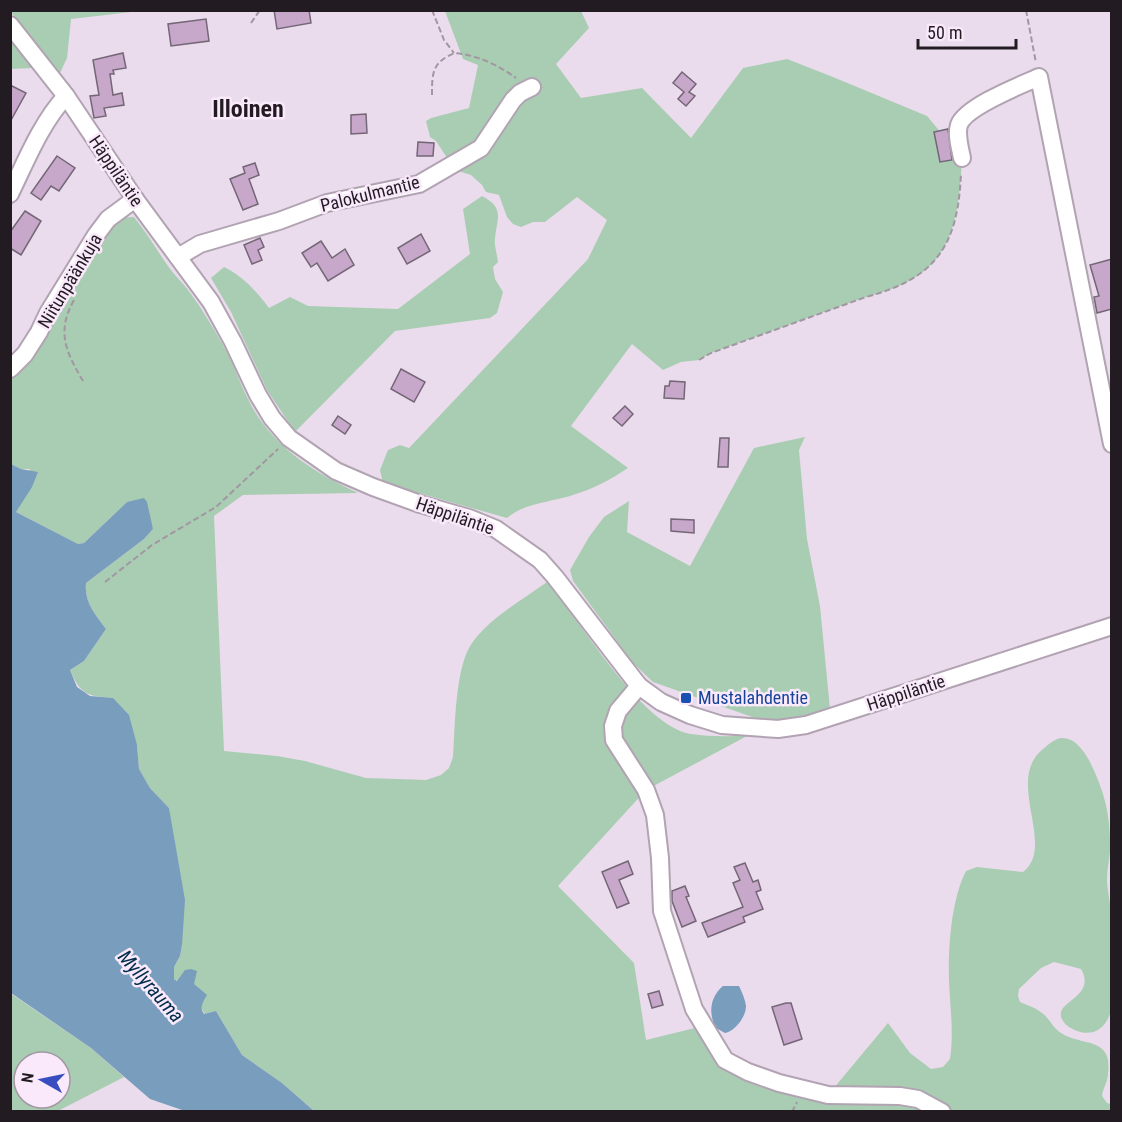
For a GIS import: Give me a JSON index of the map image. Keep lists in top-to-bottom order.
{
  "streets": {
    "street": ["Häppiläntie", "Palokulmantie", "Niitunpäänkuja"]
  },
  "crossings": [
    ["Häppiläntie", "Palokulmantie"],
    ["Häppiläntie", "Niitunpäänkuja"]
  ],
  "districts": ["Illoinen"],
  "water": ["Myllyrauma"],
  "places": {
    "transit": ["Mustalahdentie"]
  },
  "scale_bar": "50 m",
  "north": "left"
}
